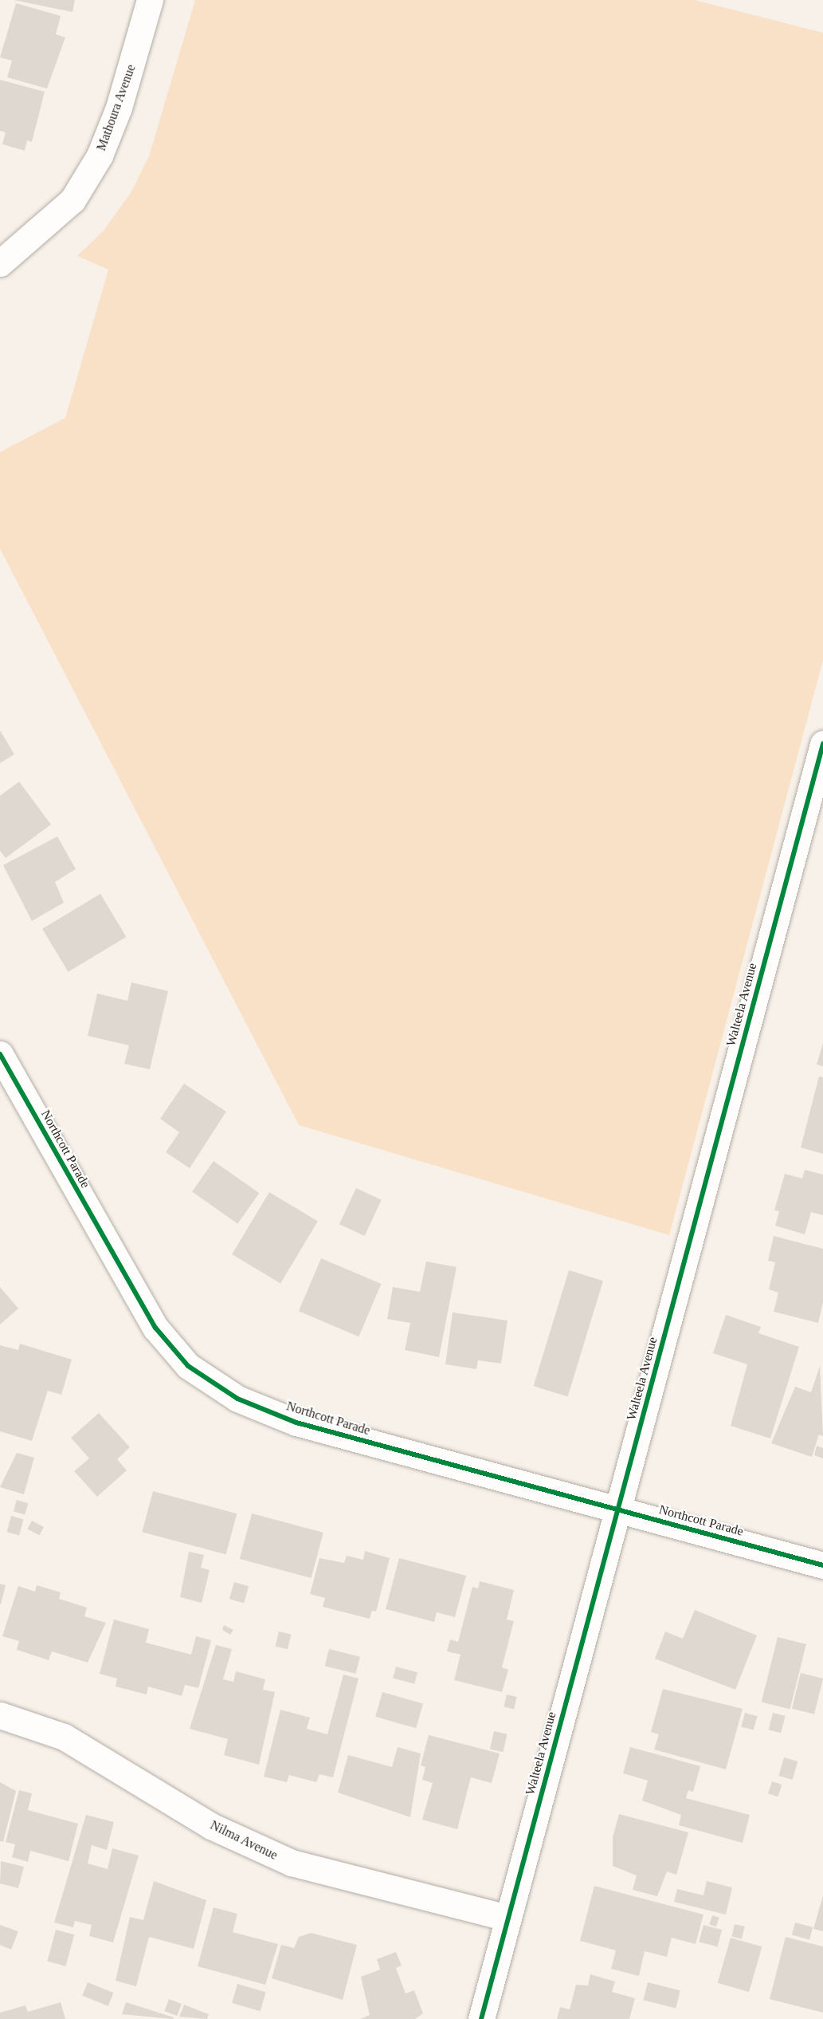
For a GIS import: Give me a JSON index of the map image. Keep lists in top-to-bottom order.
{
  "streets": {
    "street": [
      "Mathoura Avenue",
      "Walteela Avenue",
      "Northcott Parade",
      "Nilma Avenue"
    ]
  },
  "crossings": [
    ["Walteela Avenue", "Northcott Parade"],
    ["Walteela Avenue", "Nilma Avenue"]
  ]
}
